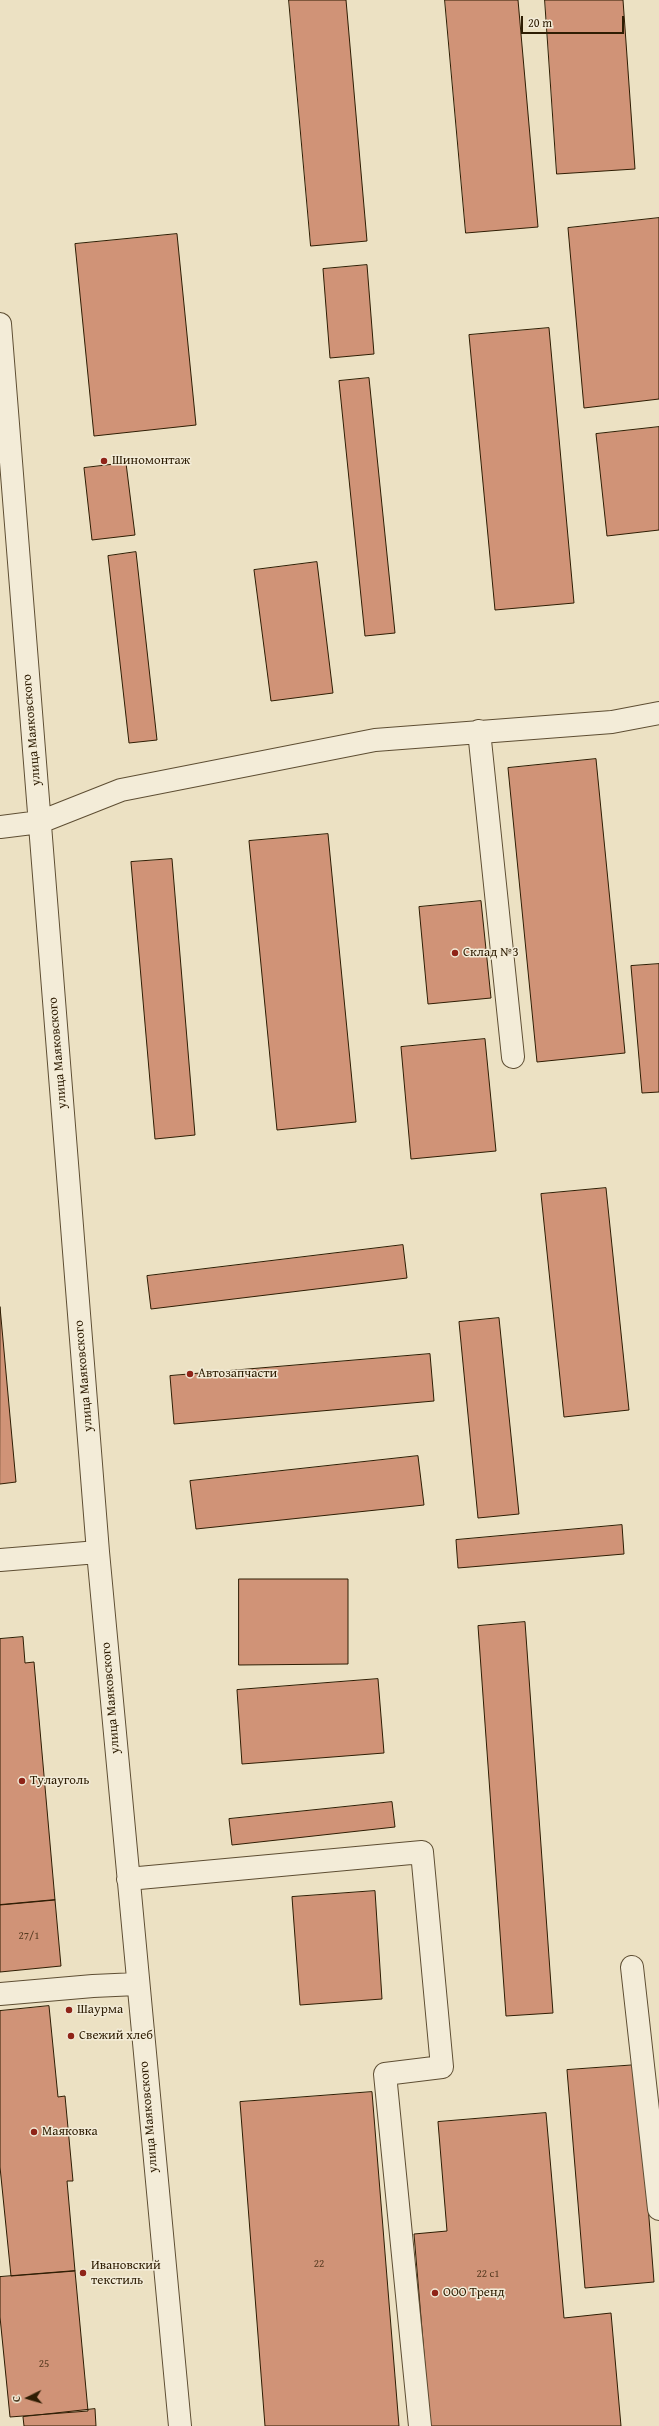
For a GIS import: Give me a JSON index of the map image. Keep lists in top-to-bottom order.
{
  "streets": {
    "street": ["улица Маяковского"]
  },
  "places": [
    "Шиномонтаж",
    "Склад №3",
    "Автозапчасти",
    "Тулауголь",
    "Шаурма",
    "Свежий хлеб",
    "Маяковка",
    "Ивановский текстиль",
    "ООО Тренд"
  ],
  "house_numbers": [
    "27/1",
    "22",
    "22 с1",
    "25"
  ],
  "scale_bar": "20 m",
  "north": "left"
}
